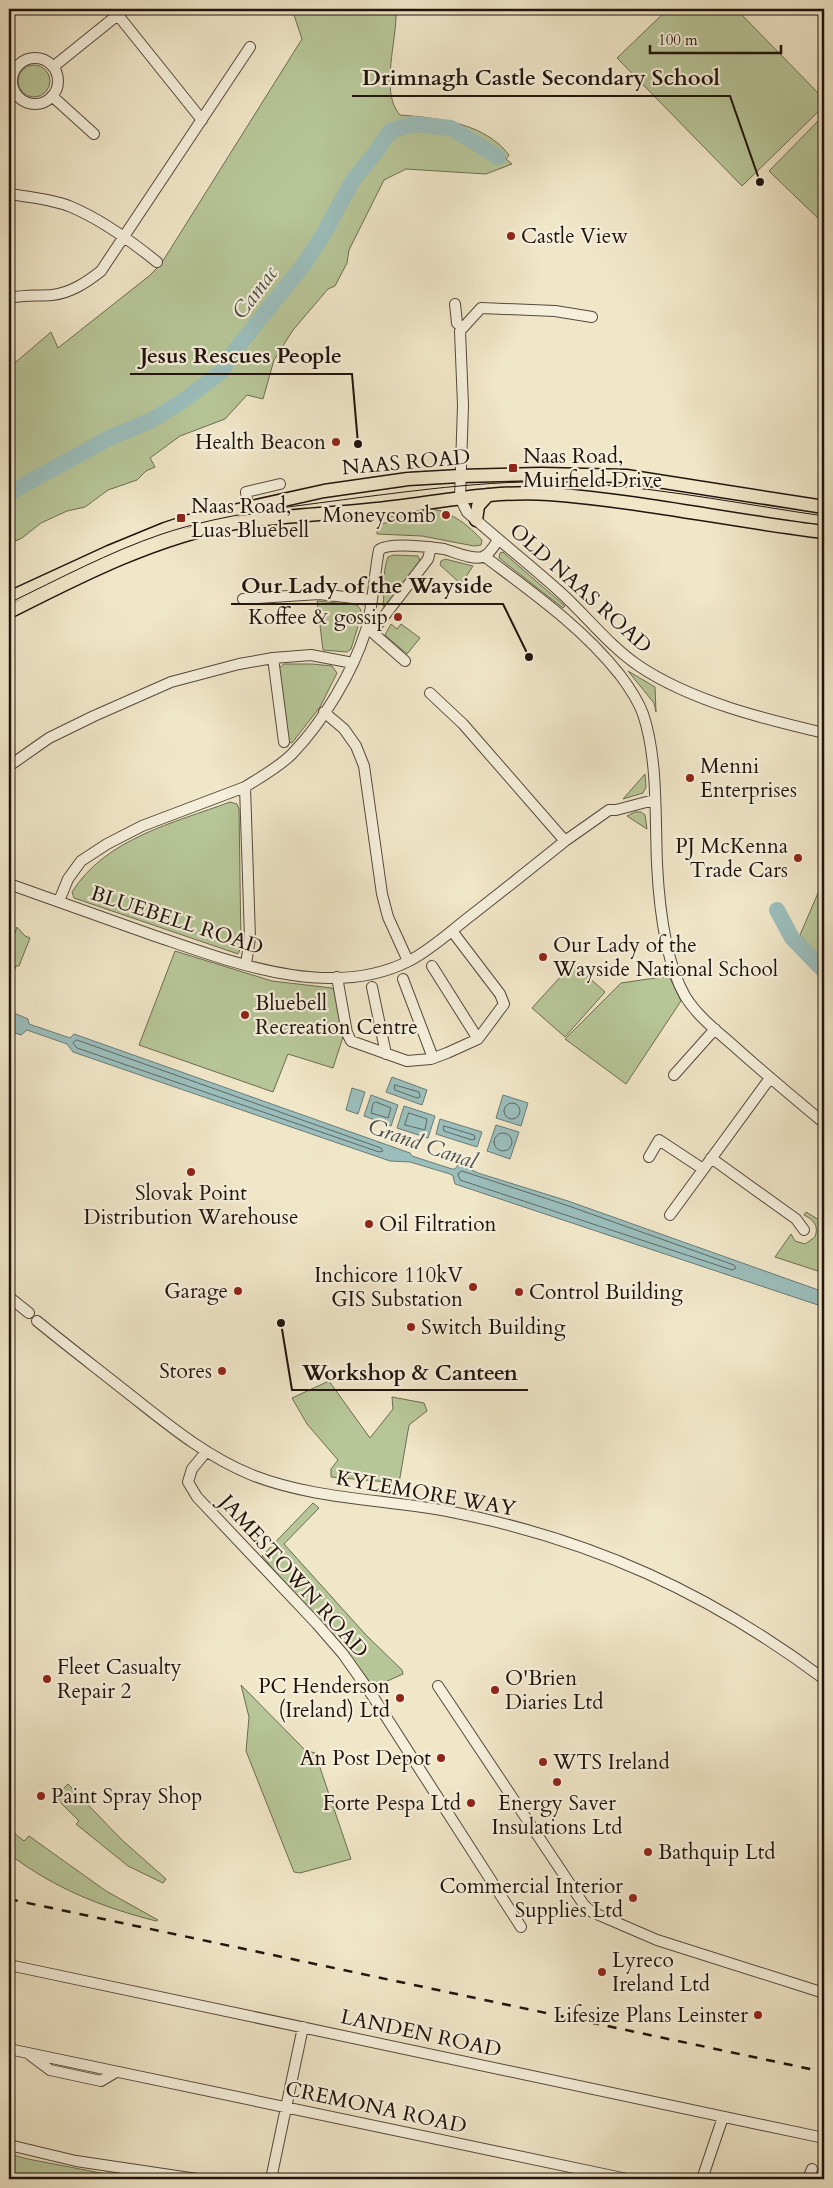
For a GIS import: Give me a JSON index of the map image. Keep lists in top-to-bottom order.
{
  "streets": {
    "main road": ["NAAS ROAD"],
    "street": [
      "OLD NAAS ROAD",
      "BLUEBELL ROAD",
      "KYLEMORE WAY",
      "JAMESTOWN ROAD",
      "LANDEN ROAD",
      "CREMONA ROAD"
    ]
  },
  "crossings": [
    ["NAAS ROAD", "OLD NAAS ROAD"],
    ["KYLEMORE WAY", "JAMESTOWN ROAD"]
  ],
  "water": ["Camac", "Grand Canal"],
  "places": {
    "other": [
      "Drimnagh Castle Secondary School",
      "Castle View",
      "Health Beacon",
      "Jesus Rescues People",
      "Moneycomb",
      "Koffee & gossip",
      "Our Lady of the Wayside",
      "Menni Enterprises",
      "PJ McKenna Trade Cars",
      "Our Lady of the Wayside National School",
      "Bluebell Recreation Centre",
      "Slovak Point Distribution Warehouse",
      "Oil Filtration",
      "Inchicore 110kV GIS Substation",
      "Garage",
      "Control Building",
      "Workshop & Canteen",
      "Switch Building",
      "Stores",
      "Fleet Casualty Repair 2",
      "O'Brien Diaries Ltd",
      "PC Henderson (Ireland) Ltd",
      "An Post Depot",
      "WTS Ireland",
      "Energy Saver Insulations Ltd",
      "Paint Spray Shop",
      "Forte Pespa Ltd",
      "Bathquip Ltd",
      "Commercial Interior Supplies Ltd",
      "Lyreco Ireland Ltd",
      "Lifesize Plans Leinster"
    ],
    "transit": ["Naas Road, Muirfield Drive", "Naas Road, Luas Bluebell"]
  },
  "scale_bar": "100 m"
}
